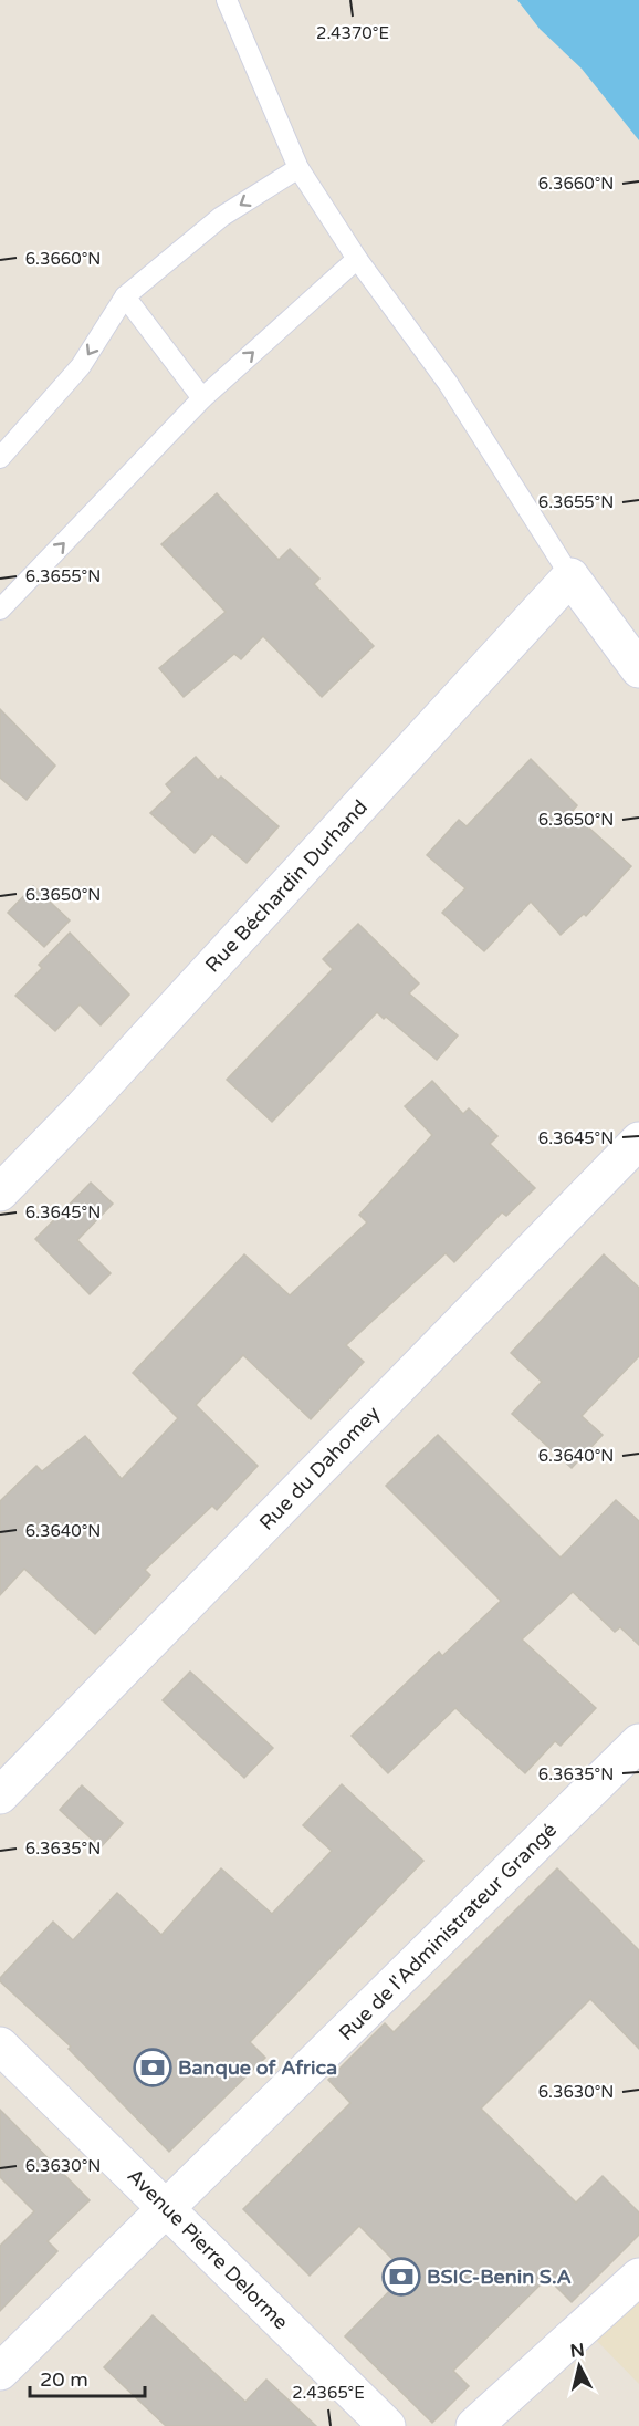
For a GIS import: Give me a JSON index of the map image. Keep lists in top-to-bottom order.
{
  "streets": {
    "street": [
      "Rue Béchardin Durhand",
      "Rue du Dahomey",
      "Rue de l'Administrateur Grangé",
      "Avenue Pierre Delorme"
    ]
  },
  "crossings": [
    ["Rue de l'Administrateur Grangé", "Avenue Pierre Delorme"]
  ],
  "places": {
    "bank": ["Banque of Africa", "BSIC-Benin S.A"]
  },
  "scale_bar": "20 m",
  "north": "top",
  "coordinates": [
    "2.4370°E",
    "6.3660°N",
    "6.3655°N",
    "6.3650°N",
    "6.3645°N",
    "6.3640°N",
    "6.3635°N",
    "6.3630°N",
    "2.4365°E"
  ]
}
